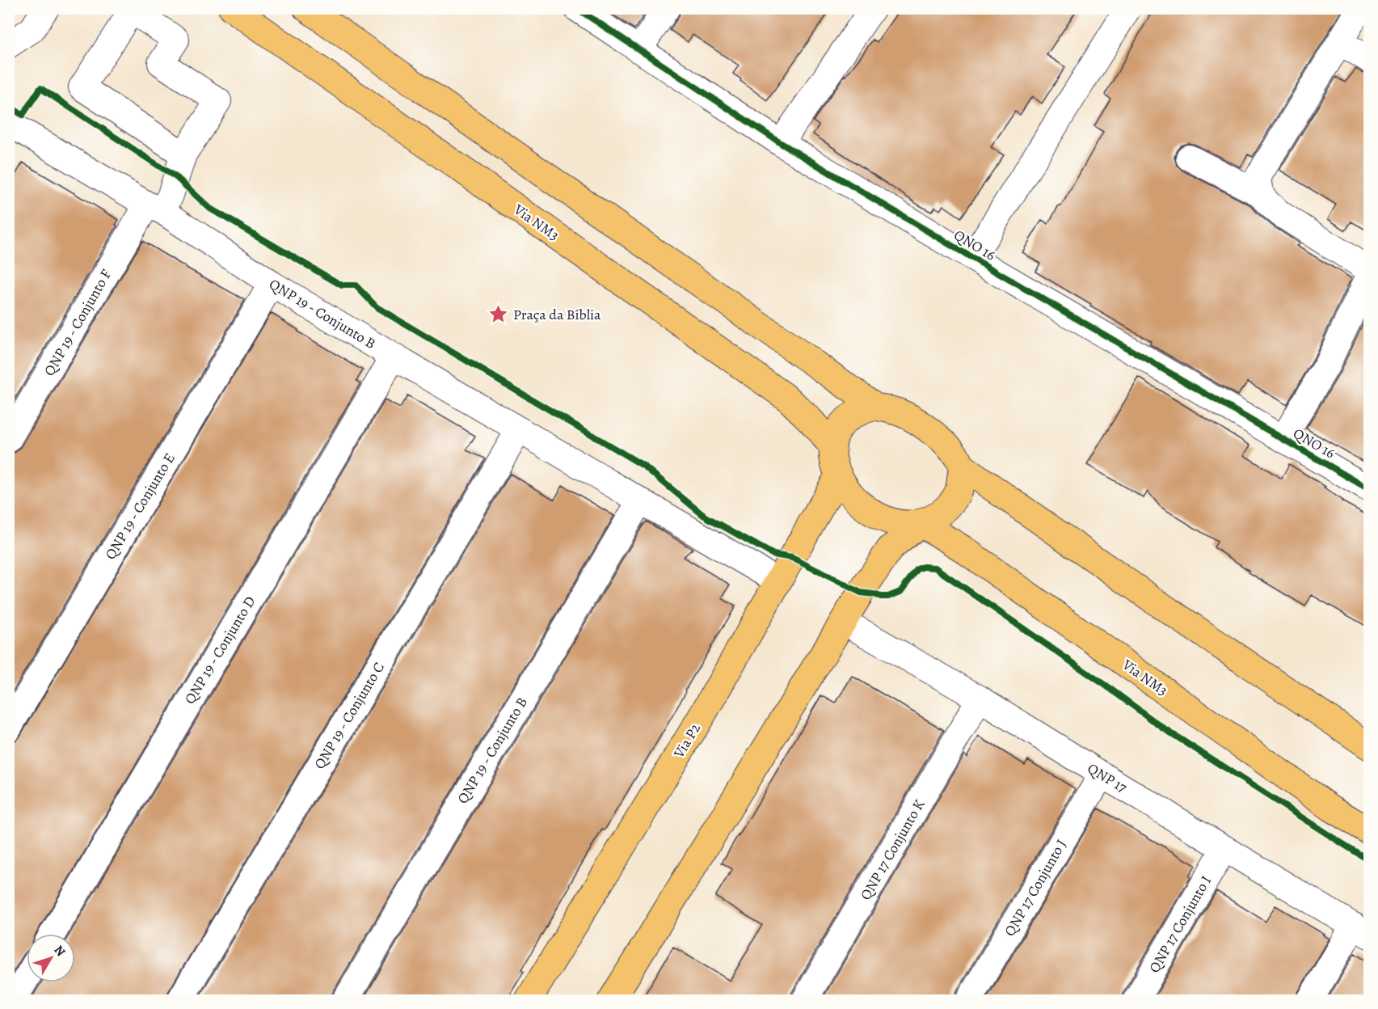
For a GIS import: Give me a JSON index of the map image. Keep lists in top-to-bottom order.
{
  "streets": {
    "main road": ["Via NM3", "Via P2"],
    "street": [
      "QNO 16",
      "QNP 19 - Conjunto B",
      "QNP 19 - Conjunto F",
      "QNP 19 - Conjunto E",
      "QNP 19 - Conjunto D",
      "QNP 19 - Conjunto C",
      "QNP 17",
      "QNP 17 Conjunto K",
      "QNP 17 Conjunto J",
      "QNP 17 Conjunto I"
    ]
  },
  "crossings": [
    ["Via NM3", "Via P2"],
    ["QNP 19 - Conjunto B", "QNP 19 - Conjunto F"],
    ["QNP 19 - Conjunto B", "QNP 19 - Conjunto E"],
    ["QNP 19 - Conjunto B", "QNP 19 - Conjunto D"],
    ["QNP 19 - Conjunto B", "QNP 19 - Conjunto C"],
    ["QNP 19 - Conjunto B", "Via P2"],
    ["QNP 17", "QNP 17 Conjunto K"],
    ["QNP 17", "QNP 17 Conjunto J"],
    ["QNP 17", "QNP 17 Conjunto I"]
  ],
  "places": {
    "place": ["Praça da Bíblia"]
  },
  "north": "top right"
}
